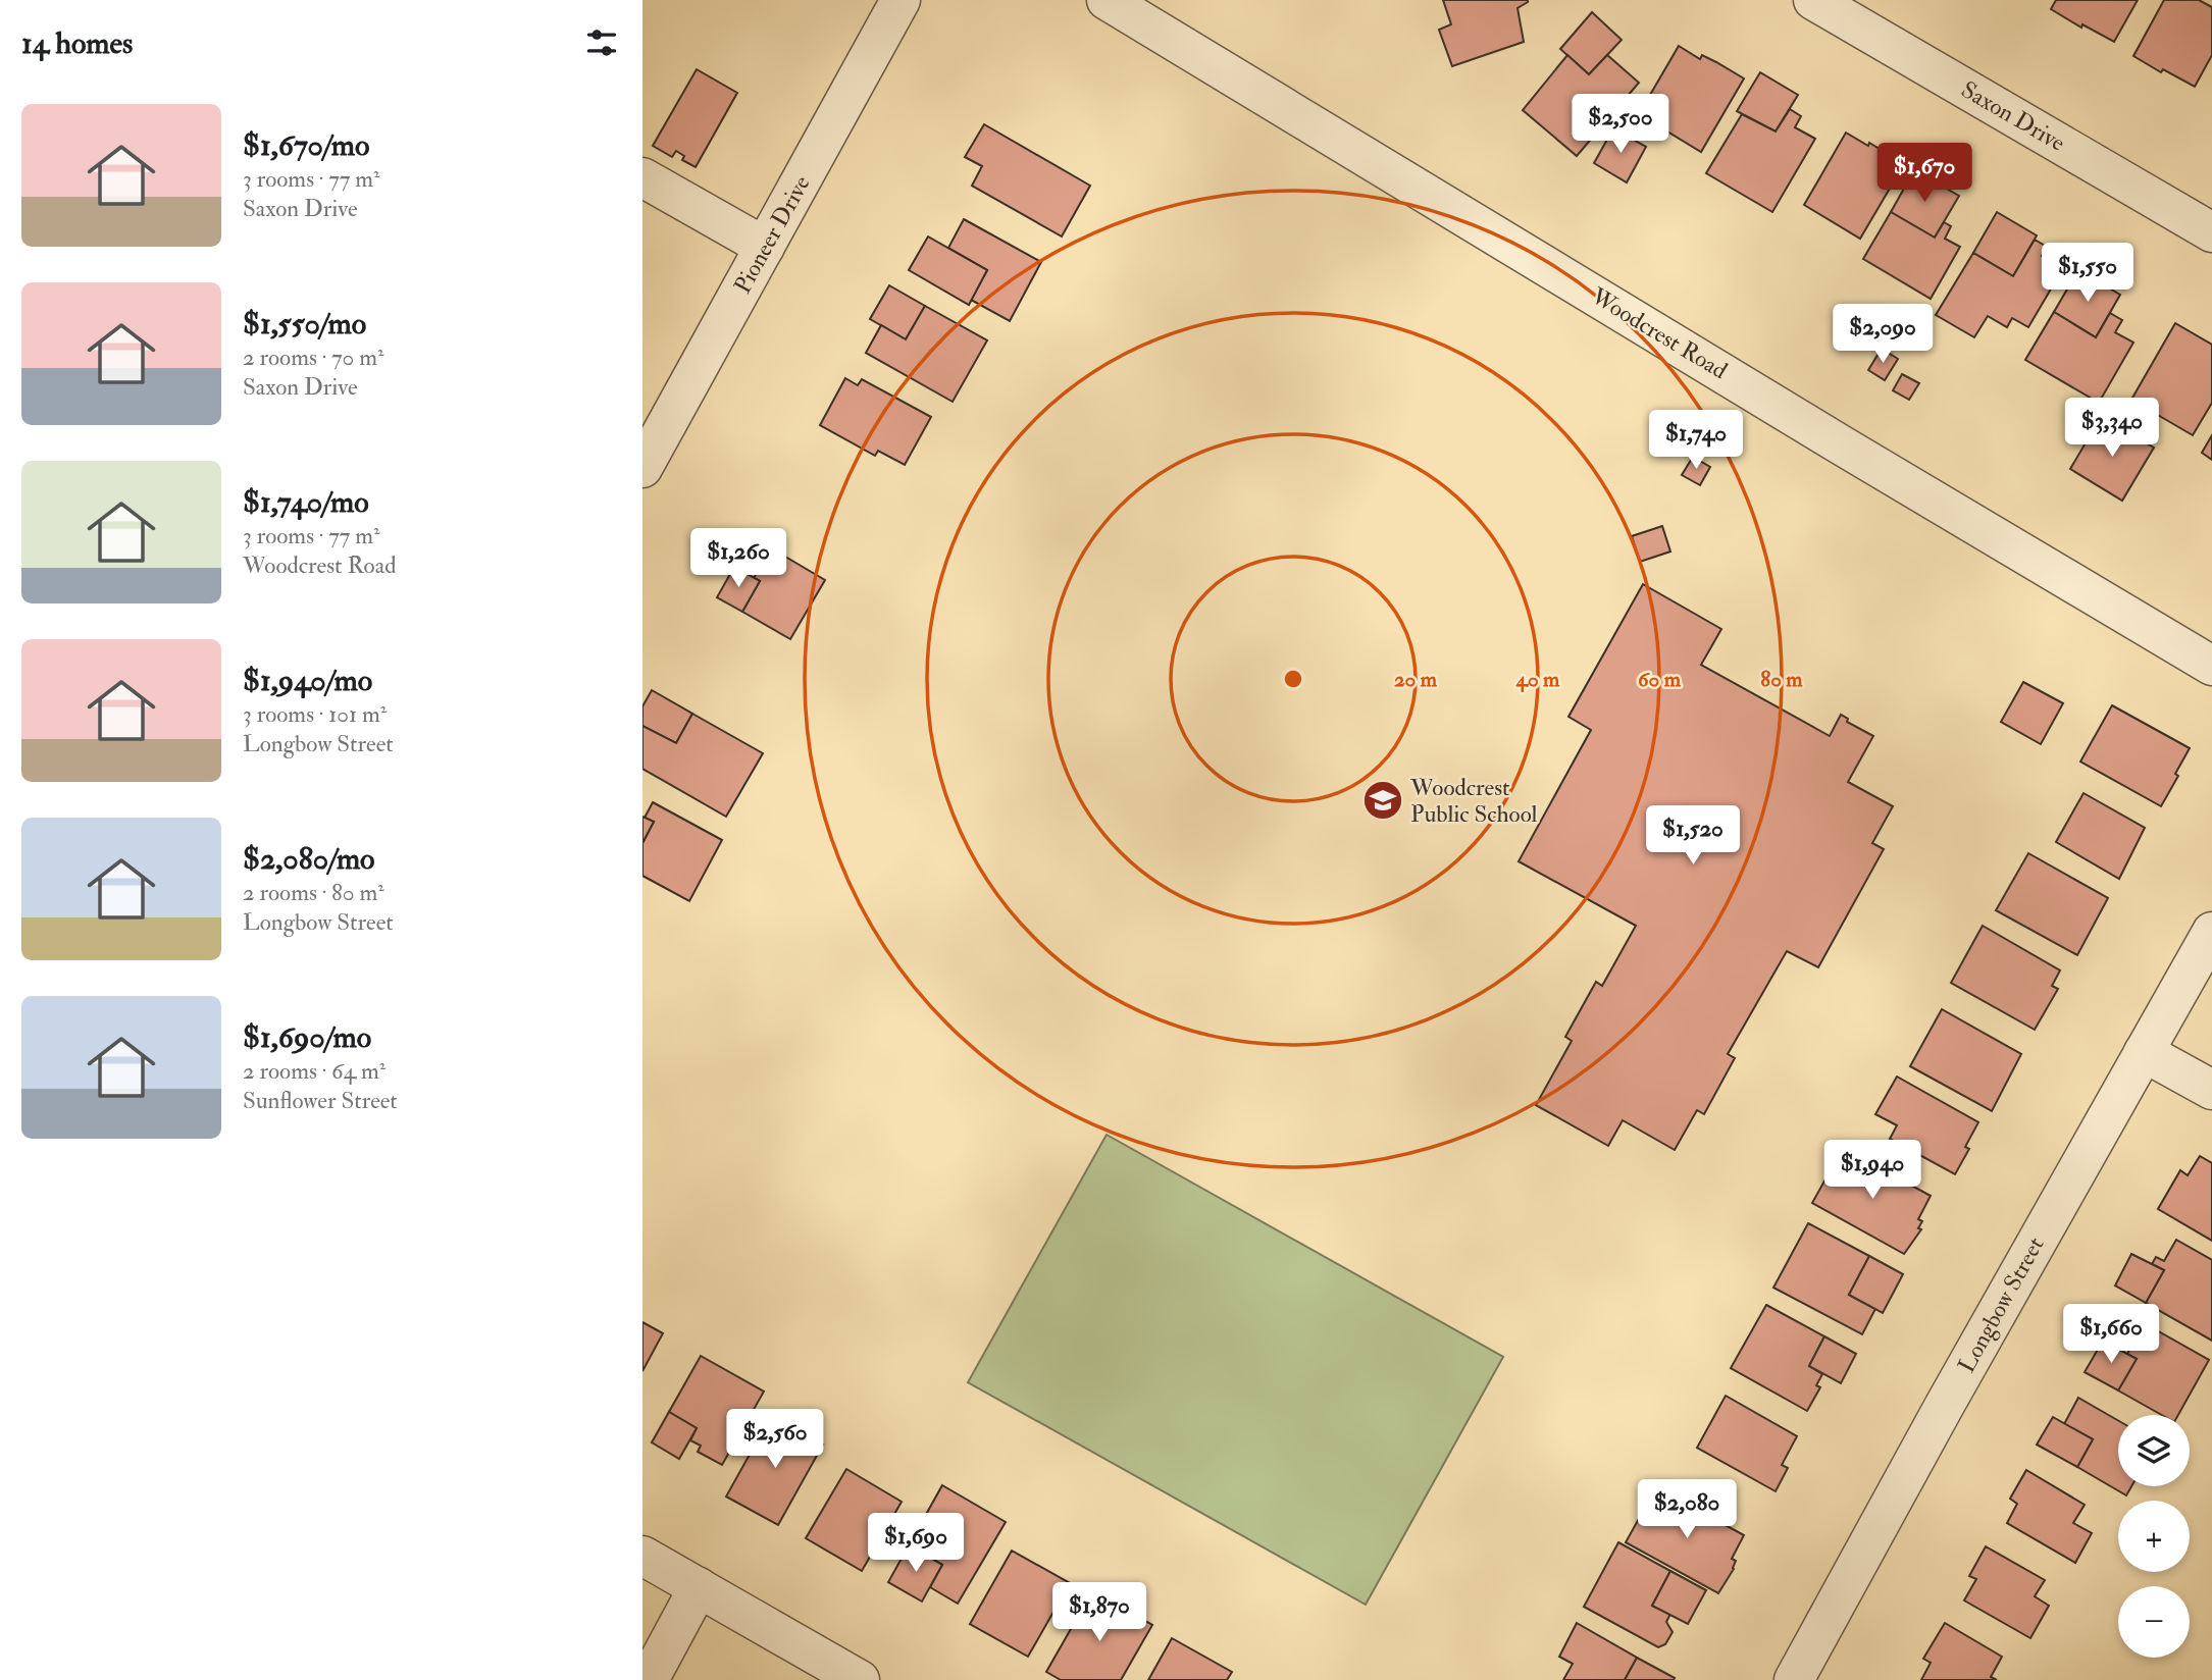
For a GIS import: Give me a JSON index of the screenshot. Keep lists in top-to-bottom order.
{
  "streets": {
    "street": [
      "Saxon Drive",
      "Pioneer Drive",
      "Woodcrest Road",
      "Longbow Street"
    ]
  },
  "places": {
    "school or university": ["Woodcrest Public School"]
  },
  "page": {
    "heading": "14 homes",
    "list": [
      {
        "name": "$1,670/mo",
        "note": "3 rooms · 77 m² · Saxon Drive"
      },
      {
        "name": "$1,550/mo",
        "note": "2 rooms · 70 m² · Saxon Drive"
      },
      {
        "name": "$1,740/mo",
        "note": "3 rooms · 77 m² · Woodcrest Road"
      },
      {
        "name": "$1,940/mo",
        "note": "3 rooms · 101 m² · Longbow Street"
      },
      {
        "name": "$2,080/mo",
        "note": "2 rooms · 80 m² · Longbow Street"
      },
      {
        "name": "$1,690/mo",
        "note": "2 rooms · 64 m² · Sunflower Street"
      }
    ],
    "price": [
      "$2,500",
      "$1,670",
      "$1,550",
      "$2,090",
      "$3,340",
      "$1,740",
      "$1,260",
      "$1,520",
      "$1,940",
      "$1,660",
      "$2,560",
      "$2,080",
      "$1,690",
      "$1,870"
    ],
    "map_buttons": ["+", "−"]
  },
  "rings": [
    "20 m",
    "40 m",
    "60 m",
    "80 m"
  ]
}
